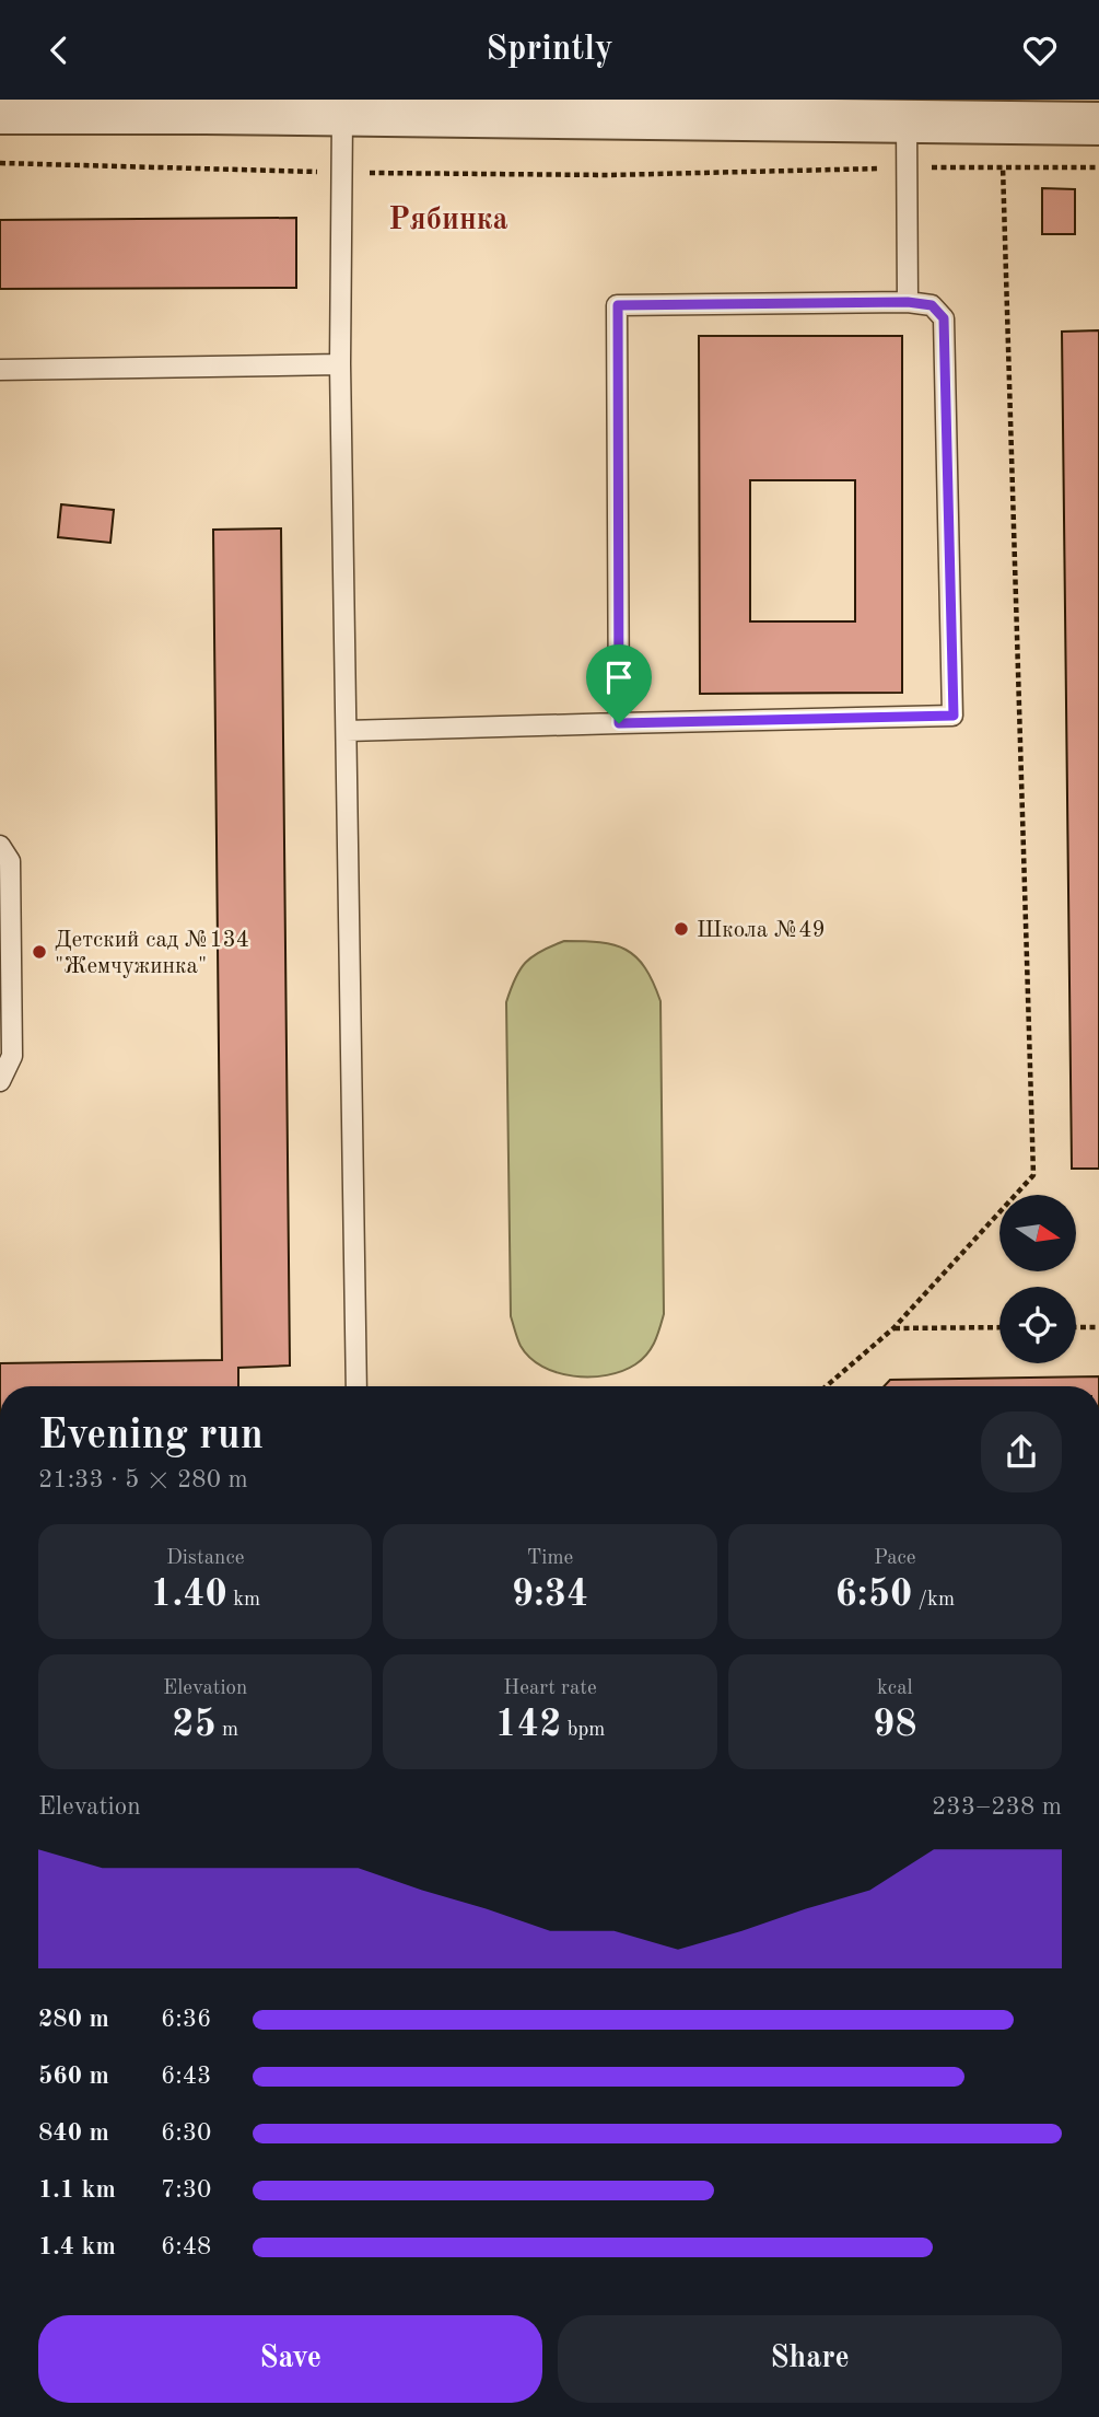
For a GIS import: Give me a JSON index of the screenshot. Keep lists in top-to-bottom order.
{
  "districts": ["Рябинка"],
  "places": ["Школа №49", "Детский сад №134 \"Жемчужинка\""],
  "north": "right",
  "page": {
    "header": "Sprintly",
    "heading": ["Evening run", "21:33 · 5 × 280 m"],
    "stats": [
      ["Distance", "1.40 km"],
      ["Time", "9:34"],
      ["Pace", "6:50 /km"],
      ["Elevation", "25 m"],
      ["Heart rate", "142 bpm"],
      ["kcal", "98"]
    ],
    "chart": ["Elevation", "233–238 m"],
    "list": [
      {
        "name": "280 m",
        "note": "6:36"
      },
      {
        "name": "560 m",
        "note": "6:43"
      },
      {
        "name": "840 m",
        "note": "6:30"
      },
      {
        "name": "1.1 km",
        "note": "7:30"
      },
      {
        "name": "1.4 km",
        "note": "6:48"
      }
    ],
    "buttons": ["Save", "Share"]
  }
}
